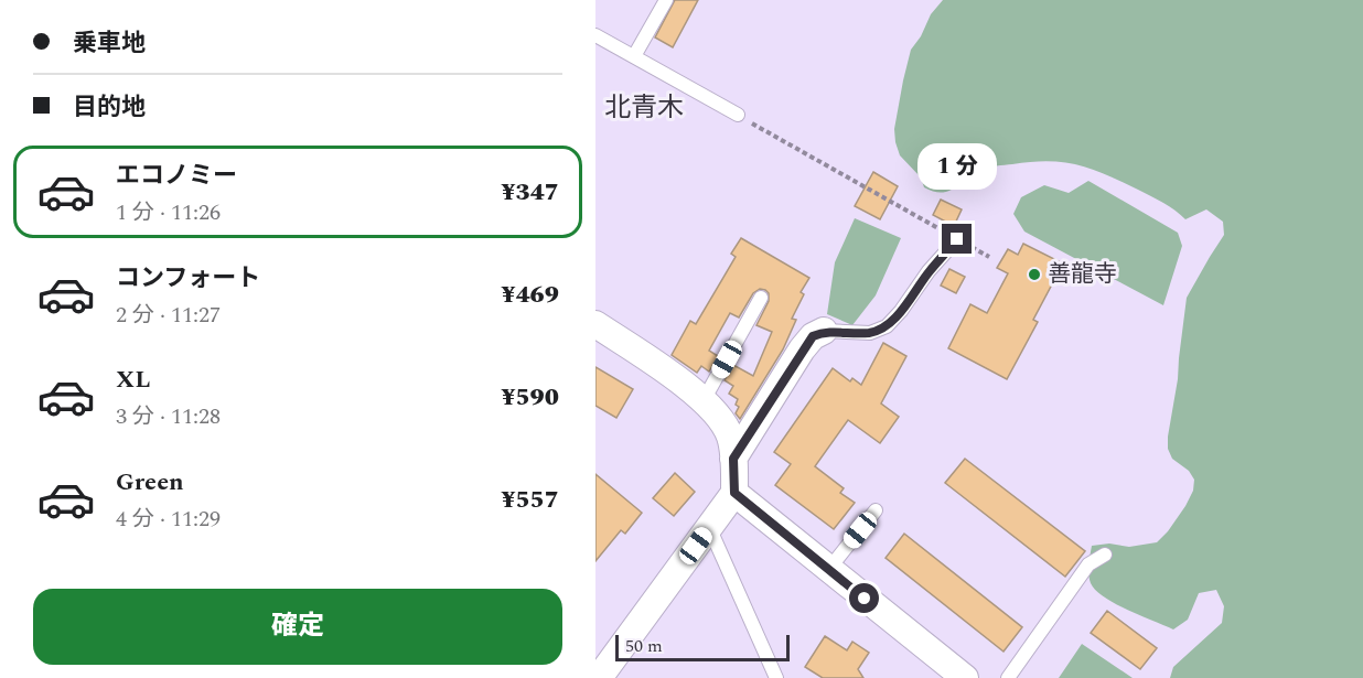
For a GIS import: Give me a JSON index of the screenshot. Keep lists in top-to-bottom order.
{
  "districts": ["北青木"],
  "places": ["善龍寺"],
  "scale_bar": "50 m",
  "page": {
    "banner": ["乗車地", "目的地"],
    "bubble": "1 分",
    "list": [
      {
        "name": "エコノミー",
        "note": "1 分 · 11:26",
        "value": "¥347"
      },
      {
        "name": "コンフォート",
        "note": "2 分 · 11:27",
        "value": "¥469"
      },
      {
        "name": "XL",
        "note": "3 分 · 11:28",
        "value": "¥590"
      },
      {
        "name": "Green",
        "note": "4 分 · 11:29",
        "value": "¥557"
      }
    ],
    "buttons": "確定",
    "scale": "50 m"
  }
}
